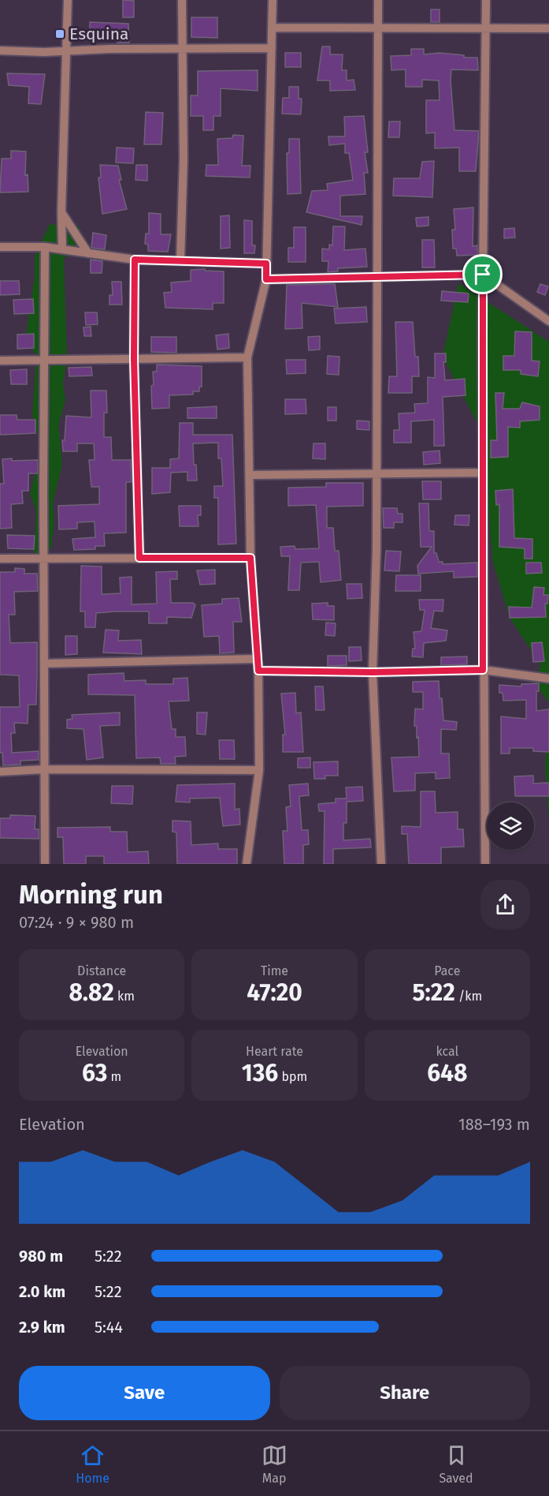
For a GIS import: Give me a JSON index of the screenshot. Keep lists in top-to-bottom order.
{
  "places": {
    "transit": ["Esquina"]
  },
  "page": {
    "heading": ["Morning run", "07:24 · 9 × 980 m"],
    "stats": [
      ["Distance", "8.82 km"],
      ["Time", "47:20"],
      ["Pace", "5:22 /km"],
      ["Elevation", "63 m"],
      ["Heart rate", "136 bpm"],
      ["kcal", "648"]
    ],
    "chart": ["Elevation", "188–193 m"],
    "list": [
      {
        "name": "980 m",
        "note": "5:22"
      },
      {
        "name": "2.0 km",
        "note": "5:22"
      },
      {
        "name": "2.9 km",
        "note": "5:44"
      }
    ],
    "buttons": ["Save", "Share"],
    "tabs": ["Home", "Map", "Saved"]
  }
}
